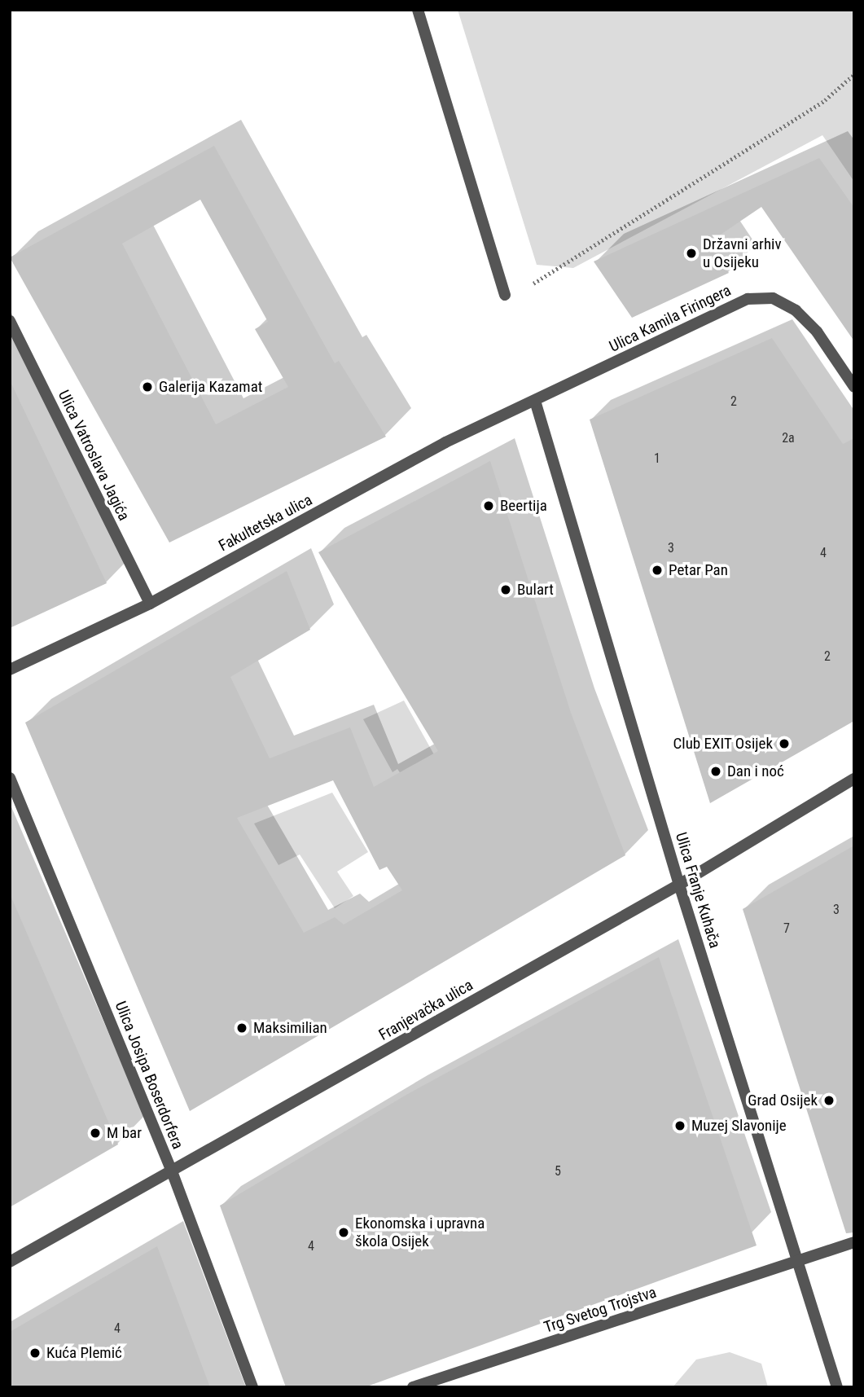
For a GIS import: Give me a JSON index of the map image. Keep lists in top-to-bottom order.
{
  "streets": {
    "street": [
      "Ulica Kamila Firingera",
      "Ulica Vatroslava Jagića",
      "Fakultetska ulica",
      "Ulica Franje Kuhača",
      "Franjevačka ulica",
      "Ulica Josipa Boserdorfera",
      "Trg Svetog Trojstva"
    ]
  },
  "crossings": [
    ["Ulica Kamila Firingera", "Fakultetska ulica"],
    ["Ulica Kamila Firingera", "Ulica Franje Kuhača"],
    ["Ulica Vatroslava Jagića", "Fakultetska ulica"],
    ["Fakultetska ulica", "Ulica Franje Kuhača"],
    ["Ulica Franje Kuhača", "Franjevačka ulica"],
    ["Ulica Franje Kuhača", "Trg Svetog Trojstva"],
    ["Franjevačka ulica", "Ulica Josipa Boserdorfera"]
  ],
  "places": [
    "Državni arhiv u Osijeku",
    "Galerija Kazamat",
    "Beertija",
    "Petar Pan",
    "Bulart",
    "Club EXIT Osijek",
    "Dan i noć",
    "Maksimilian",
    "Grad Osijek",
    "Muzej Slavonije",
    "M bar",
    "Ekonomska i upravna škola Osijek",
    "Kuća Plemić"
  ],
  "house_numbers": [
    "2",
    "2a",
    "1",
    "3",
    "4",
    "2",
    "3",
    "7",
    "5",
    "4",
    "4"
  ]
}
